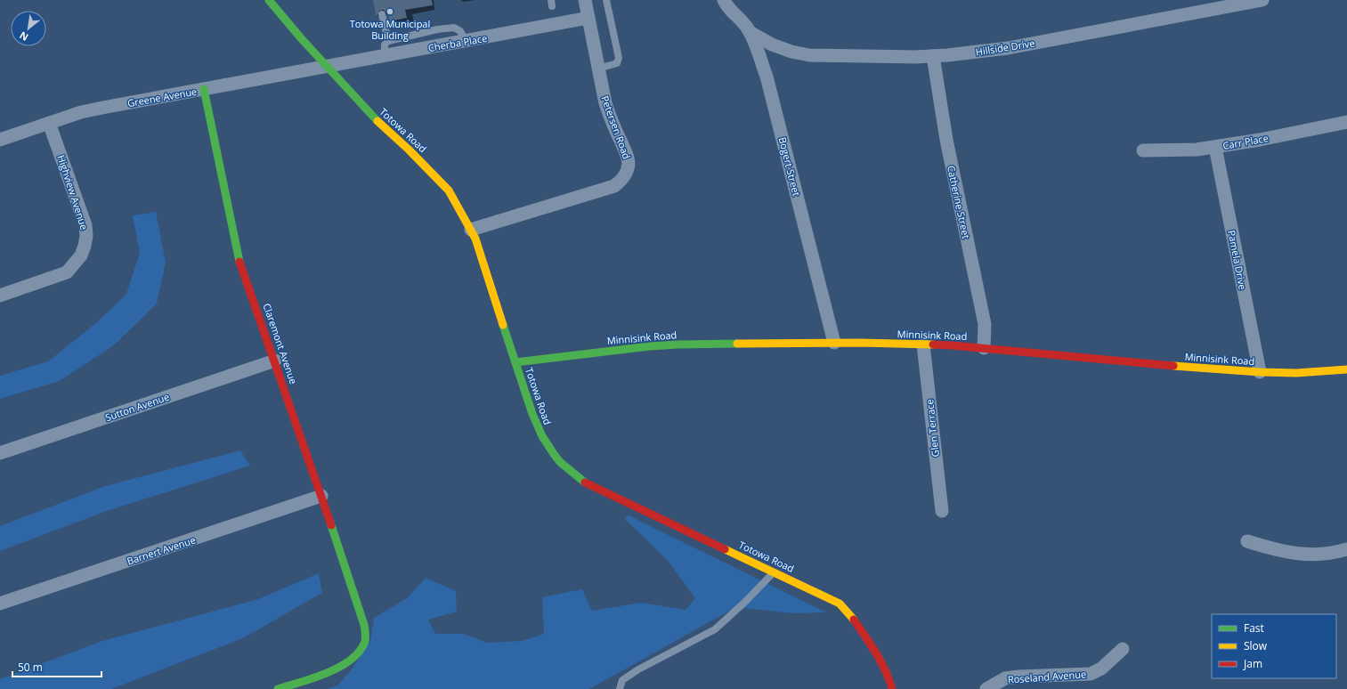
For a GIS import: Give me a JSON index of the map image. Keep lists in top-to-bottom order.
{
  "streets": {
    "street": [
      "Cherba Place",
      "Hillside Drive",
      "Greene Avenue",
      "Petersen Road",
      "Totowa Road",
      "Carr Place",
      "Bogert Street",
      "Highview Avenue",
      "Catherine Street",
      "Pamela Drive",
      "Minnisink Road",
      "Claremont Avenue",
      "Sutton Avenue",
      "Glen Terrace",
      "Barnert Avenue",
      "Roseland Avenue"
    ]
  },
  "crossings": [
    ["Cherba Place", "Greene Avenue"],
    ["Cherba Place", "Petersen Road"],
    ["Cherba Place", "Totowa Road"],
    ["Hillside Drive", "Bogert Street"],
    ["Hillside Drive", "Catherine Street"],
    ["Greene Avenue", "Totowa Road"],
    ["Greene Avenue", "Highview Avenue"],
    ["Greene Avenue", "Claremont Avenue"],
    ["Petersen Road", "Totowa Road"],
    ["Totowa Road", "Minnisink Road"],
    ["Carr Place", "Pamela Drive"],
    ["Bogert Street", "Minnisink Road"],
    ["Catherine Street", "Minnisink Road"],
    ["Pamela Drive", "Minnisink Road"],
    ["Minnisink Road", "Glen Terrace"],
    ["Claremont Avenue", "Sutton Avenue"],
    ["Claremont Avenue", "Barnert Avenue"]
  ],
  "places": ["Totowa Municipal Building"],
  "legend": ["Fast", "Slow", "Jam"],
  "scale_bar": "50 m",
  "north": "bottom left"
}
